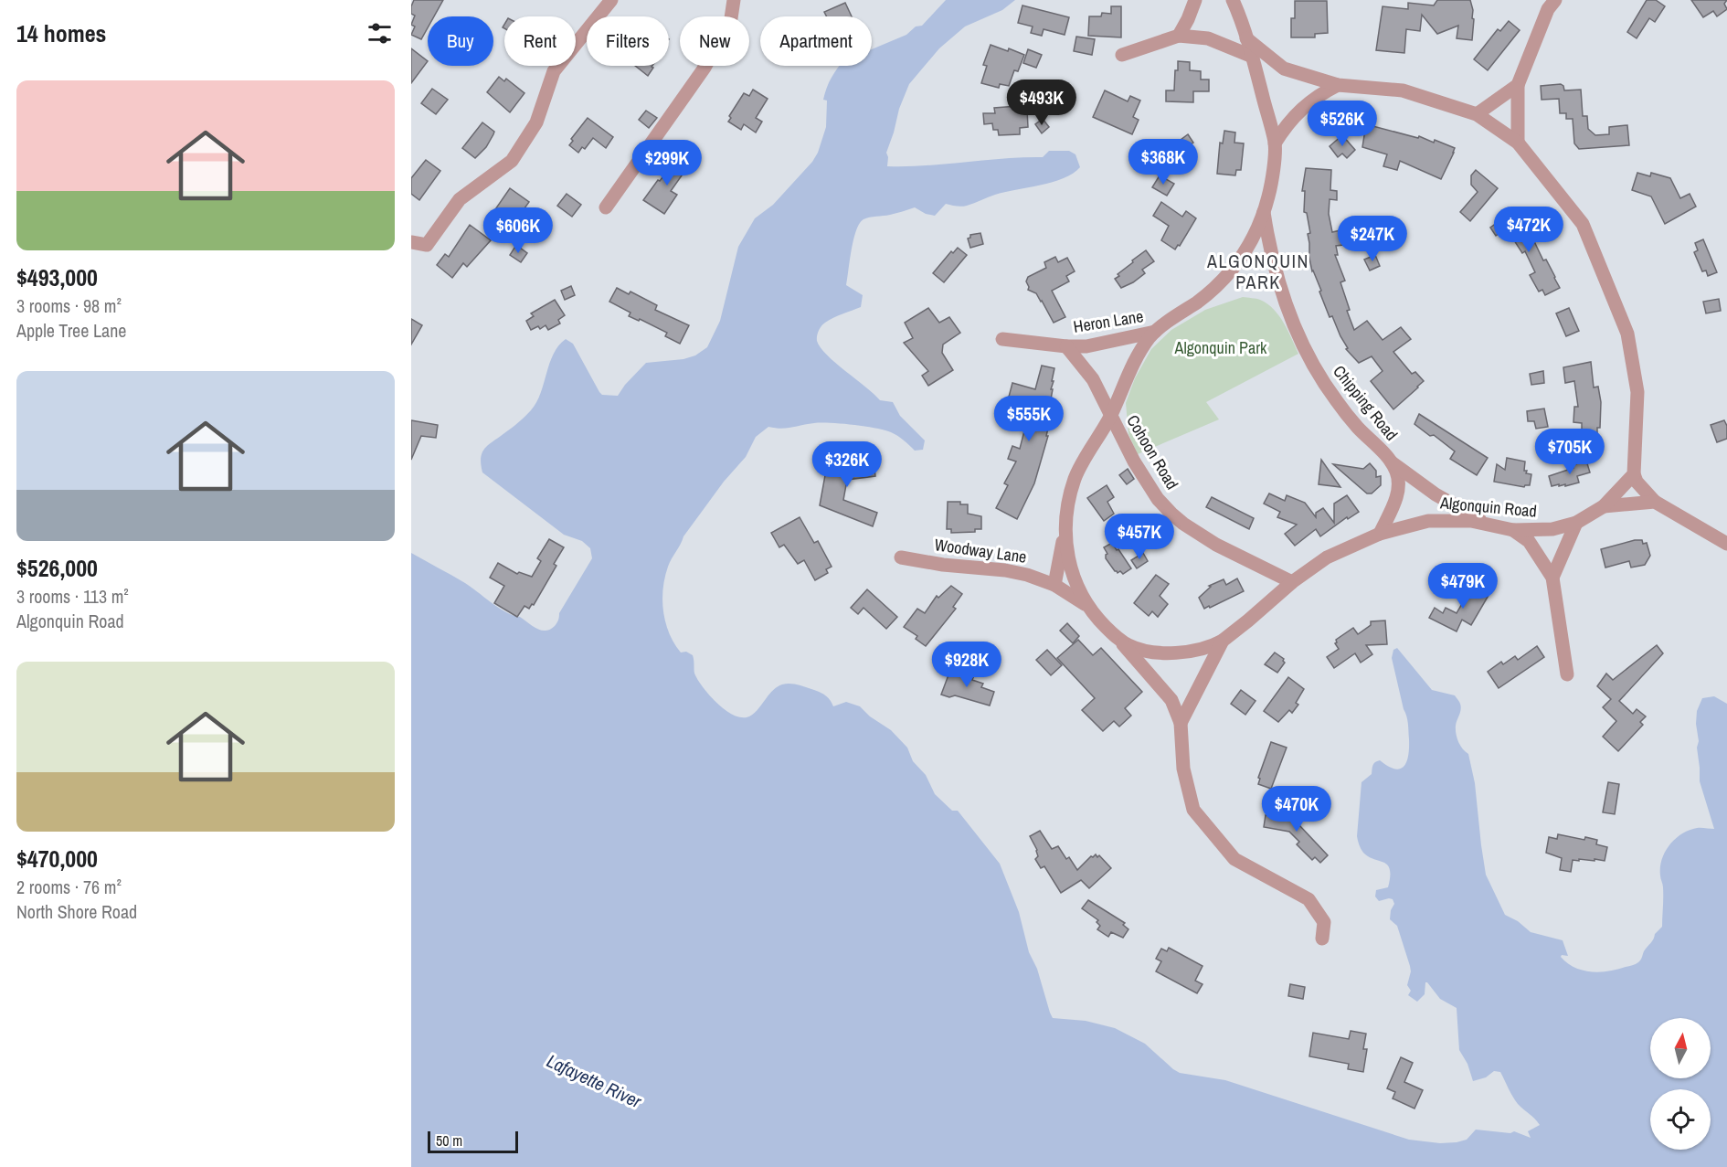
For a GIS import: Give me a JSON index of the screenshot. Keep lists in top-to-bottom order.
{
  "streets": {
    "street": [
      "Heron Lane",
      "Chipping Road",
      "Cohoon Road",
      "Algonquin Road",
      "Woodway Lane"
    ]
  },
  "crossings": [
    ["Heron Lane", "Cohoon Road"],
    ["Chipping Road", "Algonquin Road"],
    ["Cohoon Road", "Algonquin Road"]
  ],
  "districts": ["ALGONQUIN PARK"],
  "water": ["Lafayette River"],
  "parks": ["Algonquin Park"],
  "scale_bar": "50 m",
  "north": "top",
  "page": {
    "heading": "14 homes",
    "chip": [
      "Buy",
      "Rent",
      "Filters",
      "New",
      "Apartment"
    ],
    "list": [
      {
        "name": "$493,000",
        "note": "3 rooms · 98 m² · Apple Tree Lane"
      },
      {
        "name": "$526,000",
        "note": "3 rooms · 113 m² · Algonquin Road"
      },
      {
        "name": "$470,000",
        "note": "2 rooms · 76 m² · North Shore Road"
      }
    ],
    "price": [
      "$493K",
      "$526K",
      "$368K",
      "$299K",
      "$472K",
      "$606K",
      "$247K",
      "$555K",
      "$705K",
      "$326K",
      "$457K",
      "$479K",
      "$928K",
      "$470K"
    ],
    "scale": "50 m"
  }
}
